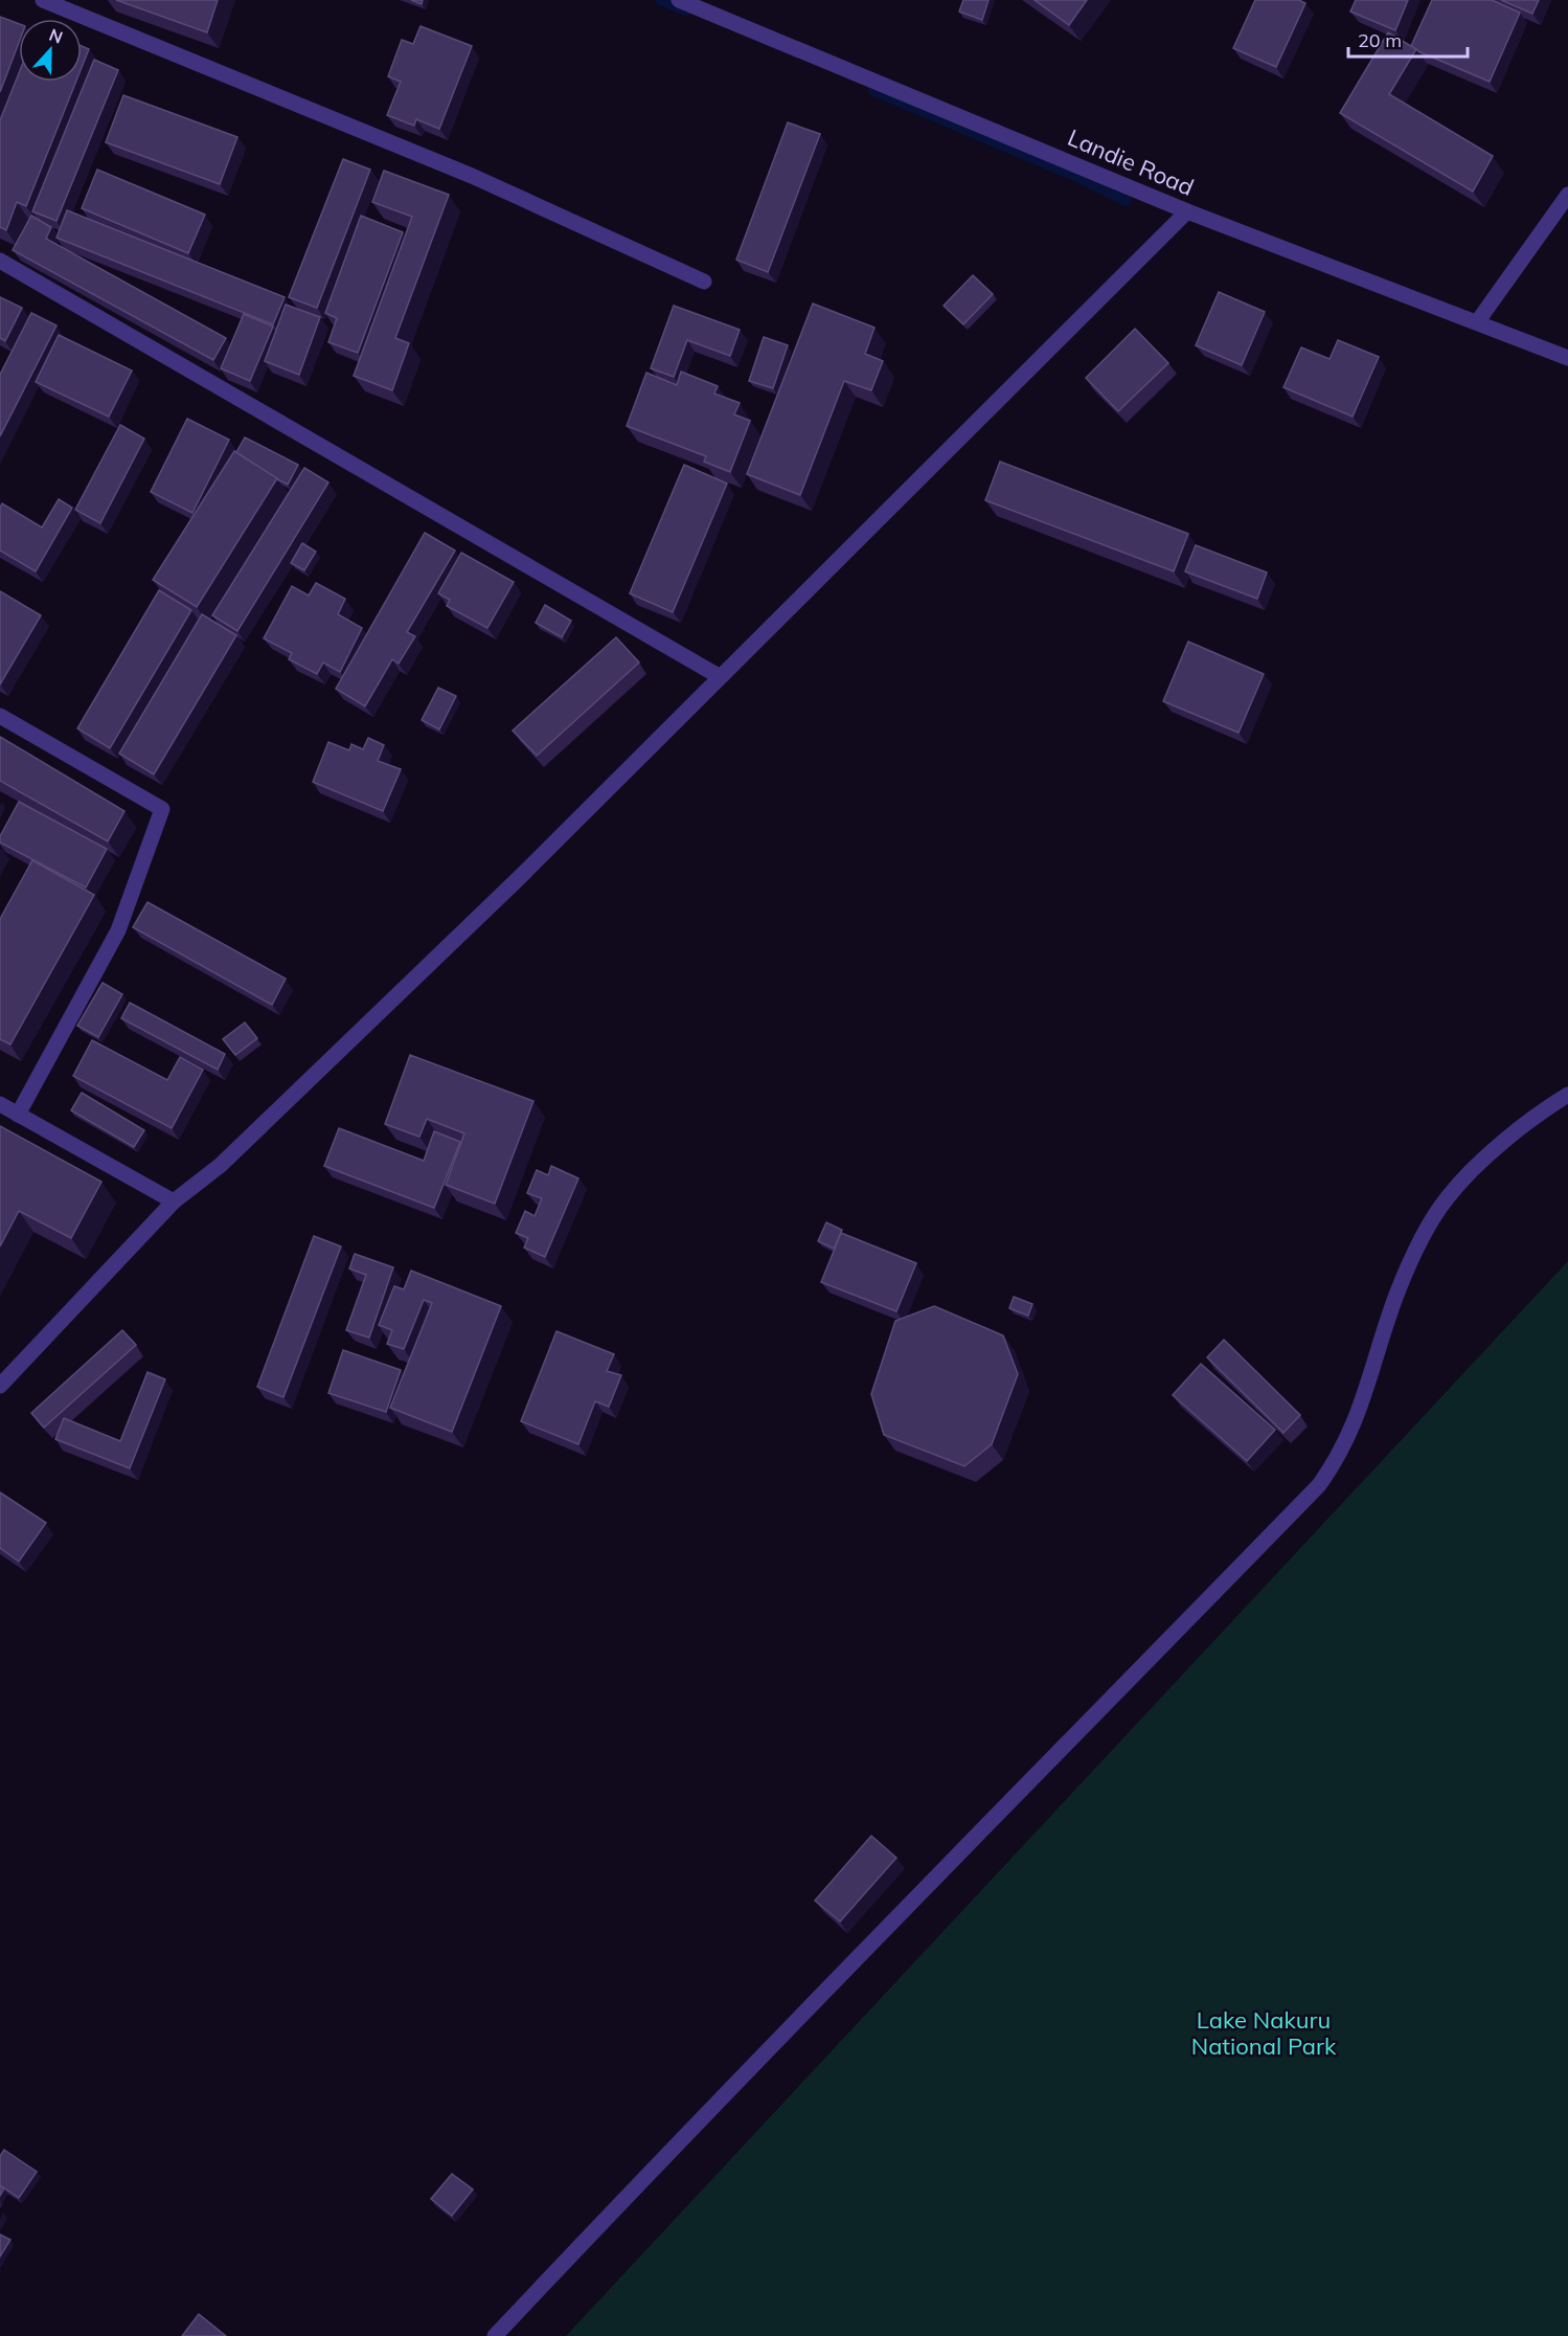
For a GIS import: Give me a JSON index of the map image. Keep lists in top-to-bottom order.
{
  "streets": {
    "street": ["Landie Road"]
  },
  "parks": ["Lake Nakuru National Park"],
  "scale_bar": "20 m",
  "north": "top"
}
